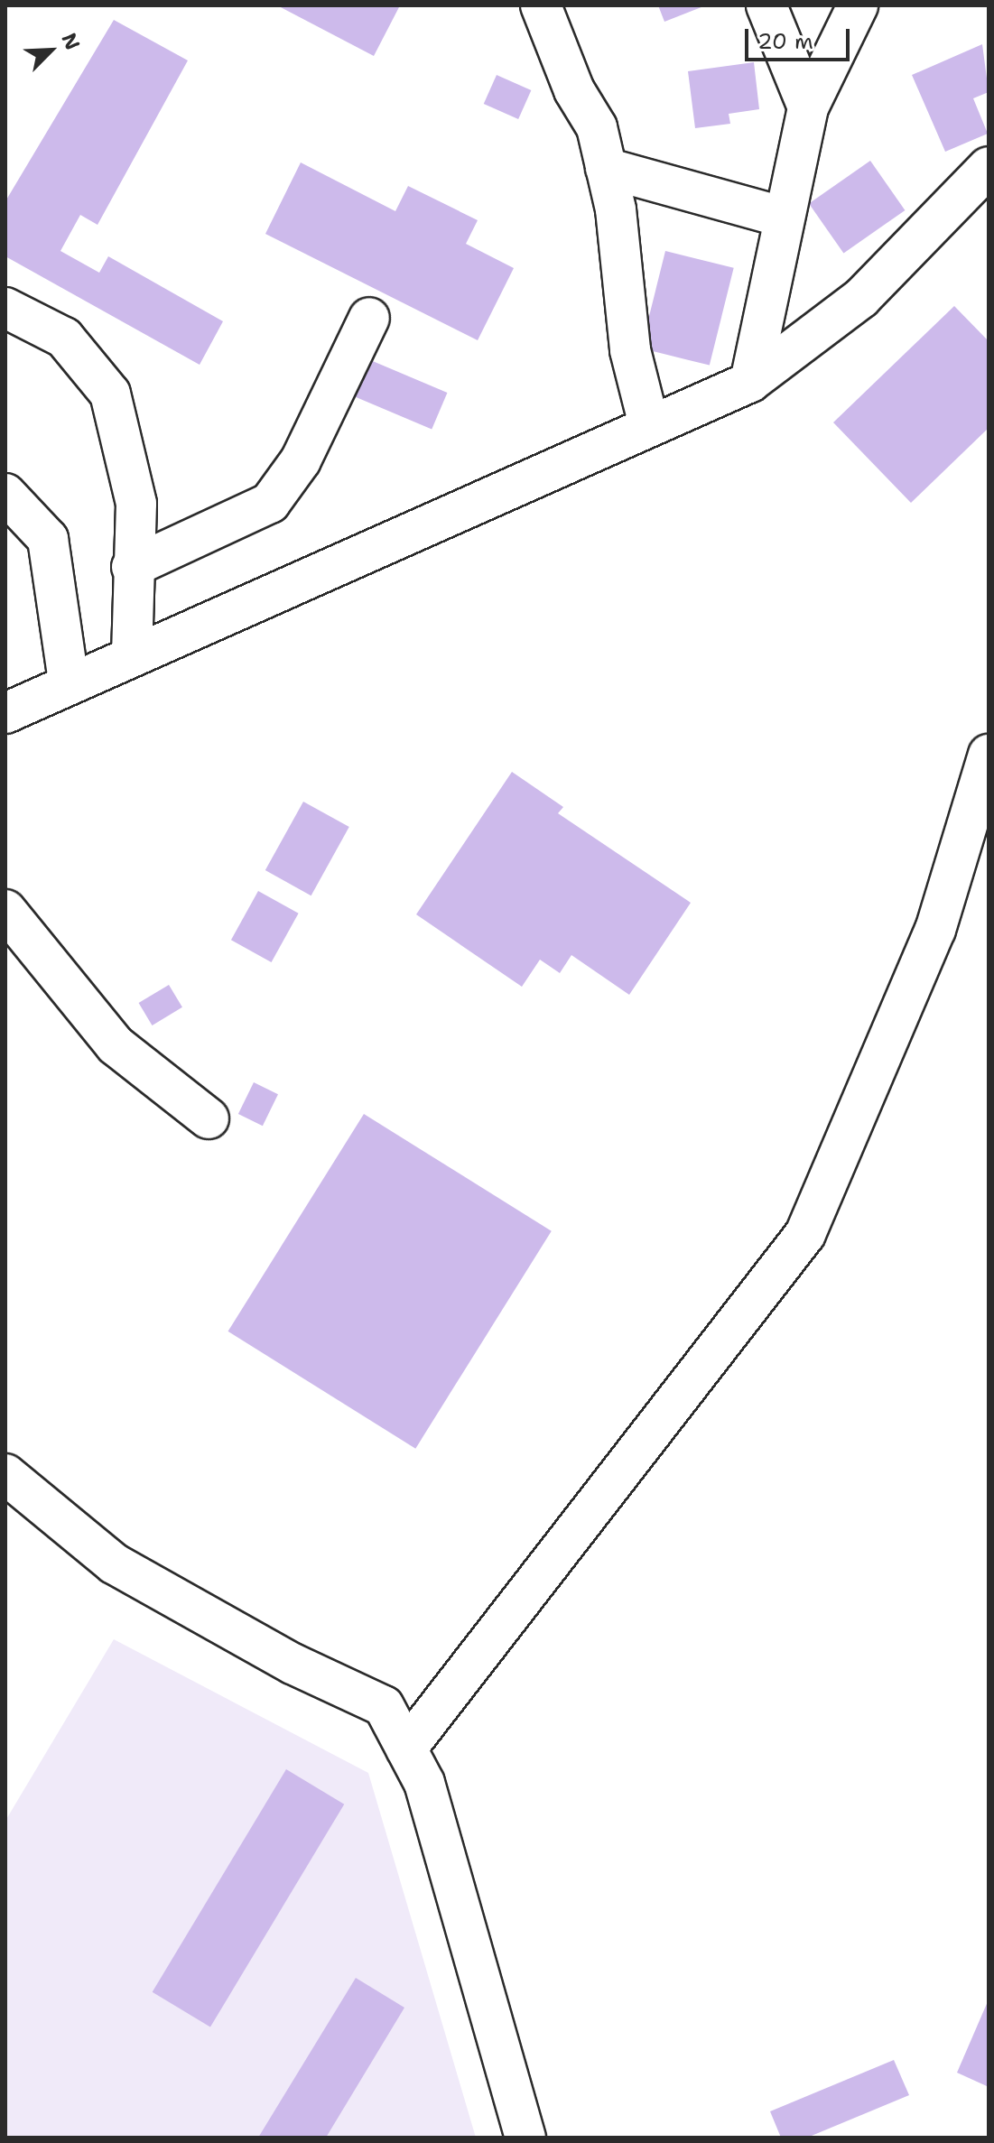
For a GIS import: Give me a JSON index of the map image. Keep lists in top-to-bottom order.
{
  "scale_bar": "20 m",
  "north": "top right"
}
